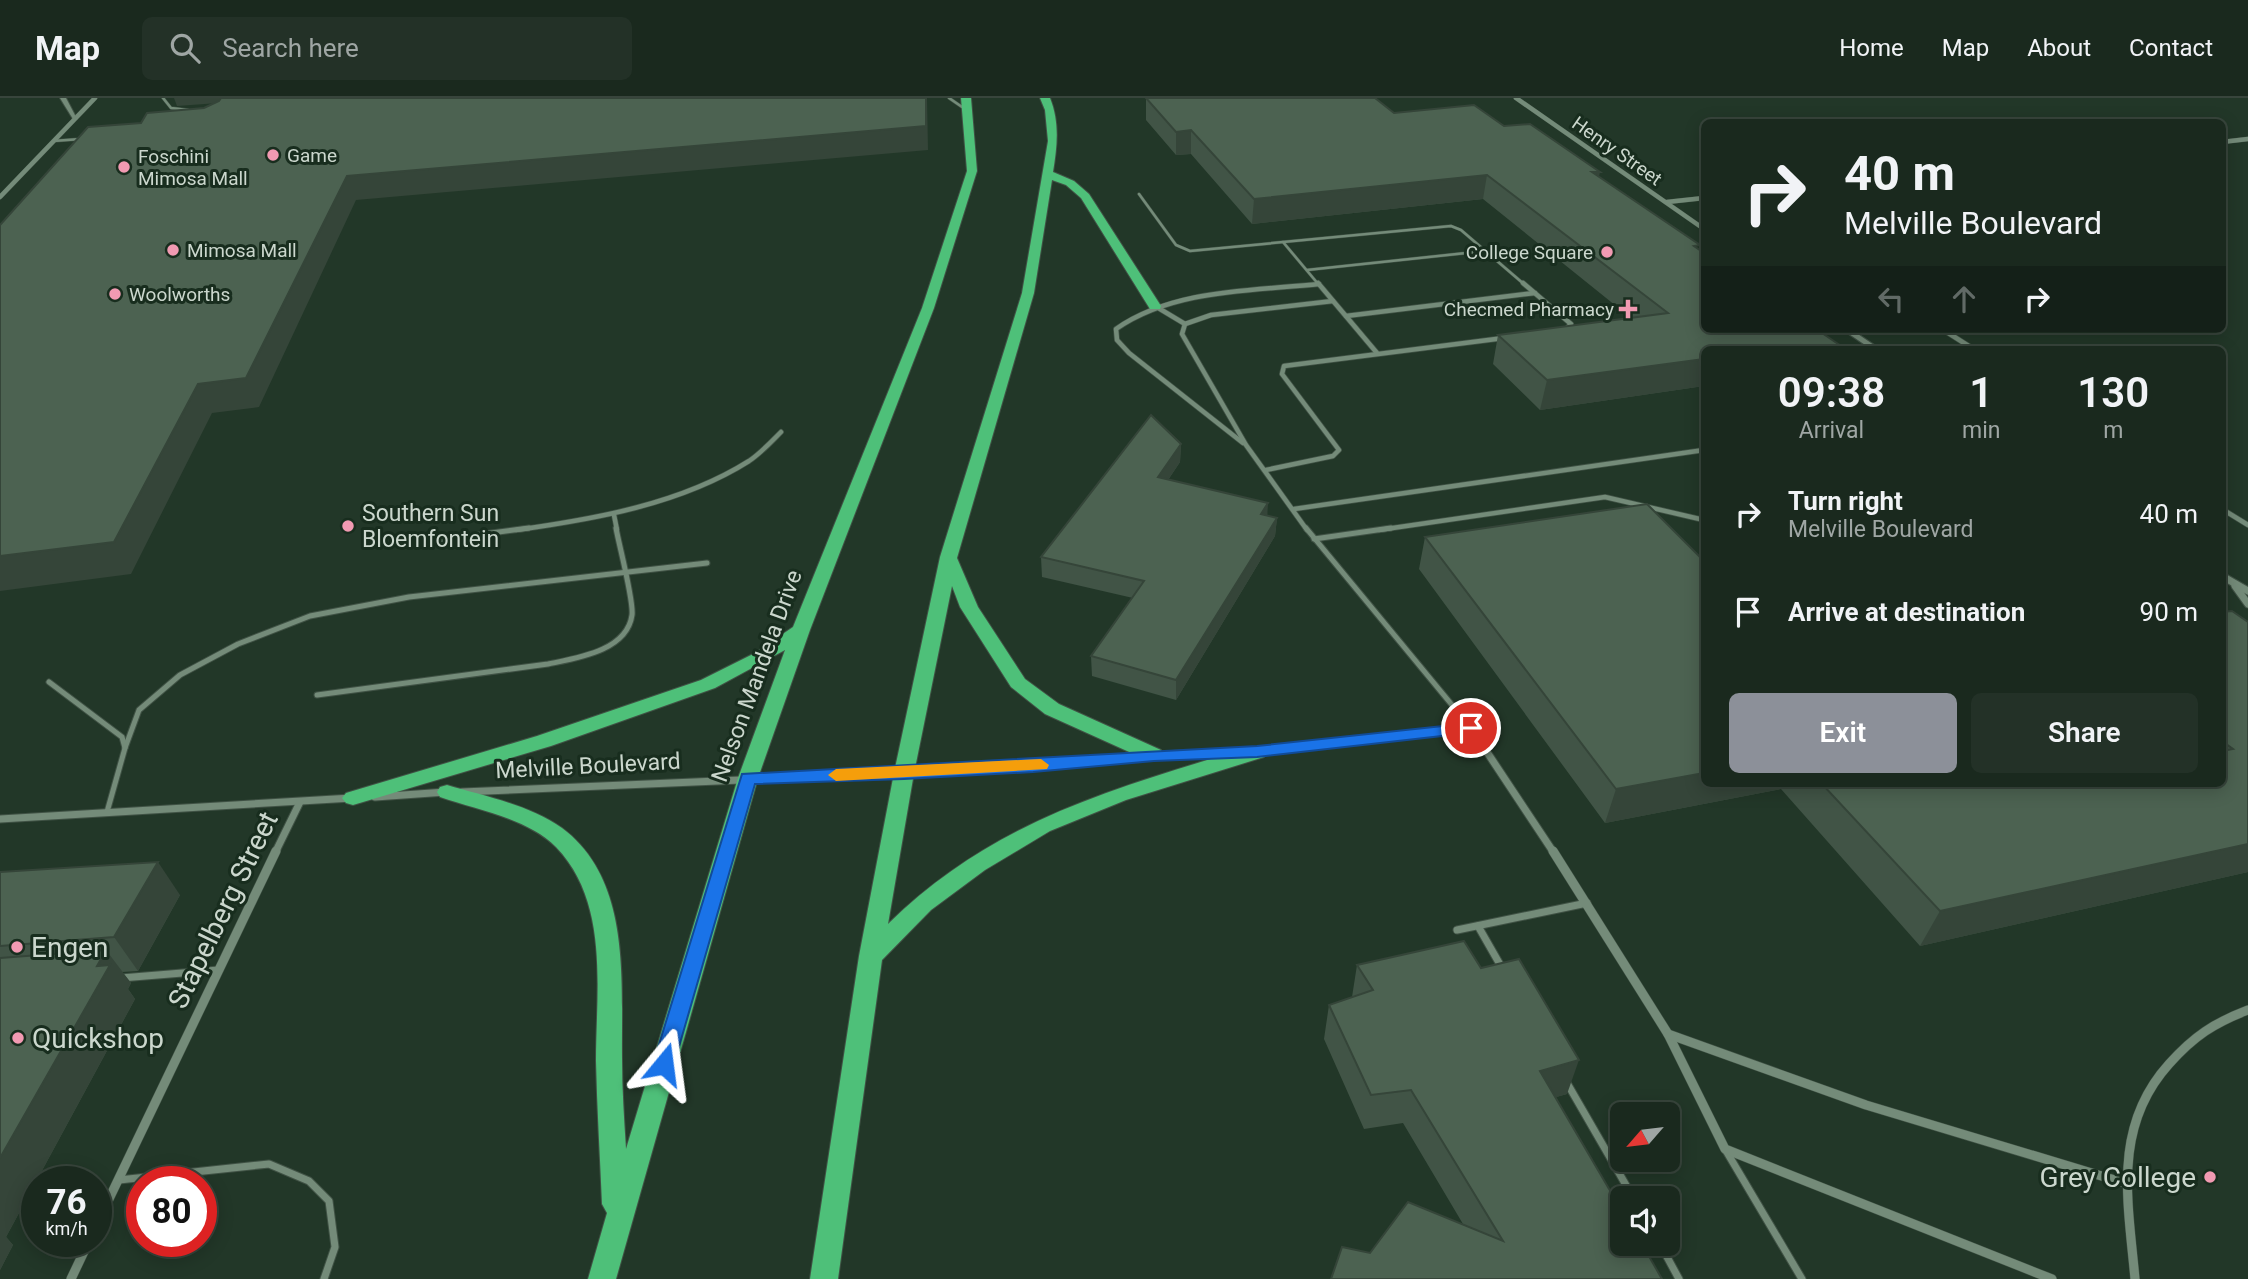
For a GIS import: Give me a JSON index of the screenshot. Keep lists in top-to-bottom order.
{
  "streets": {
    "highway": ["Nelson Mandela Drive"],
    "street": ["Henry Street", "Melville Boulevard", "Stapelberg Street"]
  },
  "crossings": [
    ["Nelson Mandela Drive", "Melville Boulevard"],
    ["Melville Boulevard", "Stapelberg Street"]
  ],
  "places": {
    "other": [
      "Game",
      "Foschini Mimosa Mall",
      "Mimosa Mall",
      "College Square",
      "Woolworths",
      "Southern Sun Bloemfontein",
      "Engen",
      "Quickshop",
      "Grey College"
    ],
    "health": ["Checmed Pharmacy"]
  },
  "north": "bottom left",
  "page": {
    "header": "Map",
    "search": "Search here",
    "nav": [
      "Home",
      "Map",
      "About",
      "Contact"
    ],
    "turn": ["40 m", "Melville Boulevard"],
    "eta": [
      "09:38",
      "Arrival",
      "1",
      "min",
      "130",
      "m"
    ],
    "list": [
      {
        "name": "Turn right",
        "note": "Melville Boulevard",
        "value": "40 m"
      },
      {
        "name": "Arrive at destination",
        "value": "90 m"
      }
    ],
    "buttons": ["Exit", "Share"],
    "speed": "76 km/h",
    "limit": "80"
  }
}
